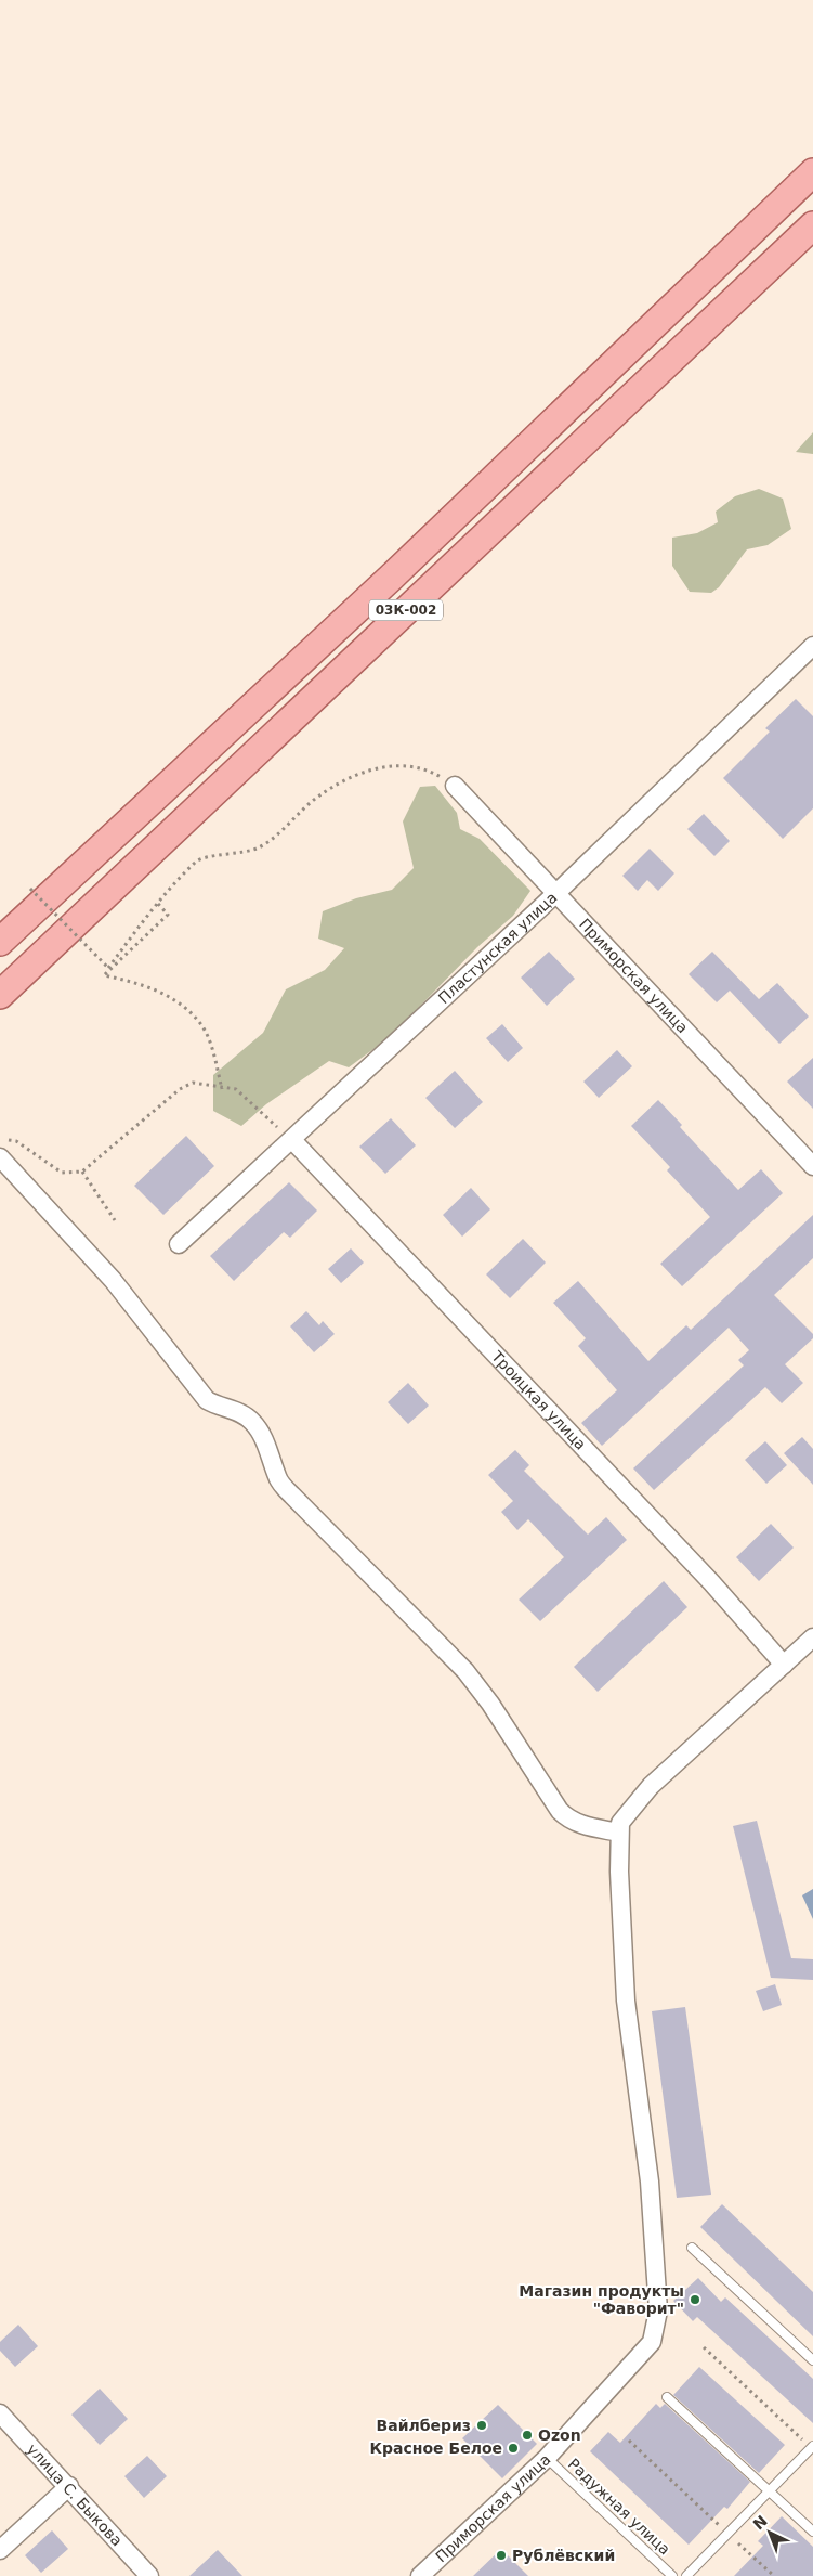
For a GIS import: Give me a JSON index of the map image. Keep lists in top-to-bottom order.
{
  "streets": {
    "main road": ["03К-002"],
    "street": [
      "Пластунская улица",
      "Приморская улица",
      "Троицкая улица",
      "улица С. Быкова"
    ],
    "lane": ["Радужная улица"]
  },
  "crossings": [
    ["Пластунская улица", "Приморская улица"],
    ["Пластунская улица", "Троицкая улица"],
    ["Приморская улица", "Радужная улица"]
  ],
  "places": [
    "Магазин продукты \"Фаворит\"",
    "Вайлбериз",
    "Ozon",
    "Красное Белое",
    "Рублёвский"
  ],
  "north": "top left"
}
